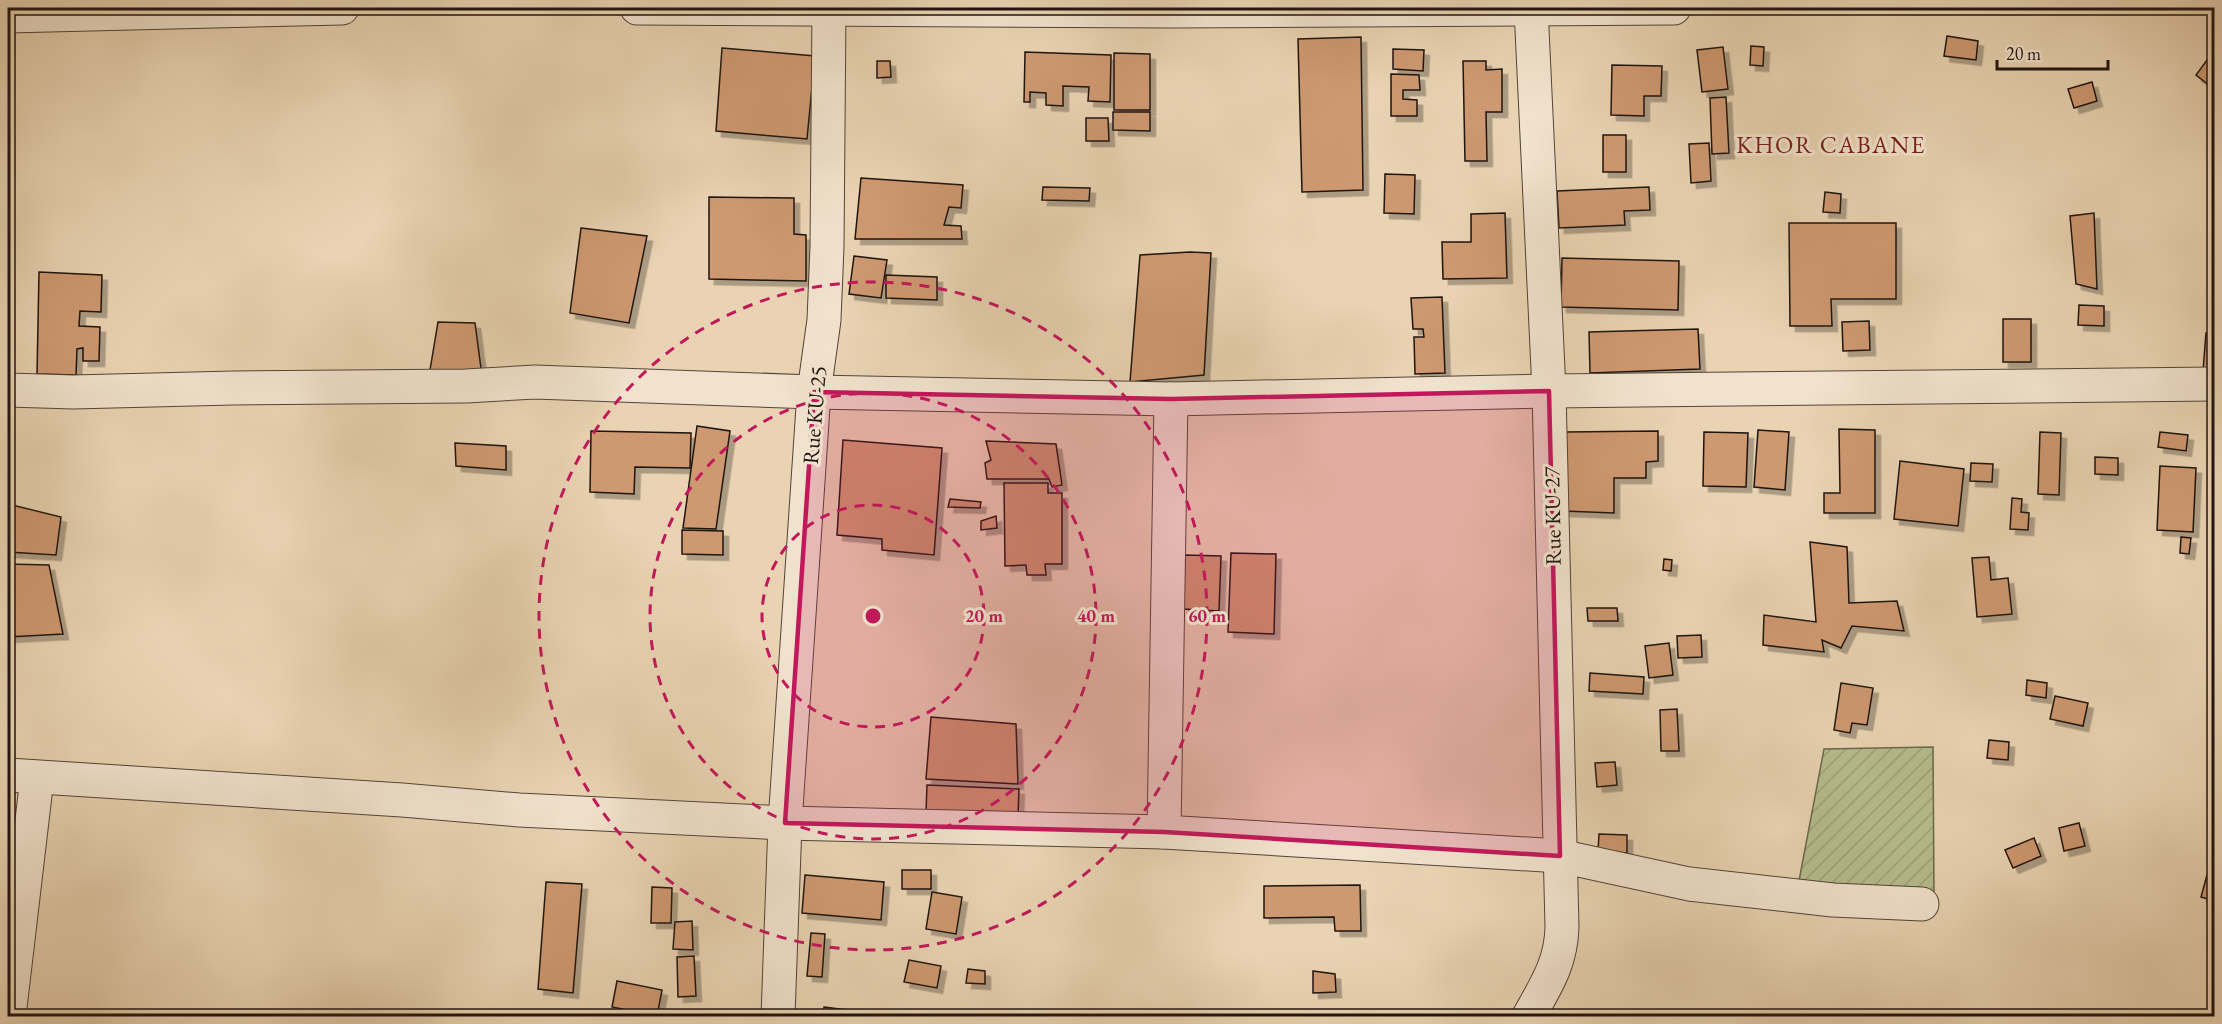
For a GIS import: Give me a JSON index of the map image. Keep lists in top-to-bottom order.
{
  "streets": {
    "street": ["Rue KU-25", "Rue KU-27"]
  },
  "districts": ["KHOR CABANE"],
  "scale_bar": "20 m",
  "rings": ["20 m", "40 m", "60 m"]
}
